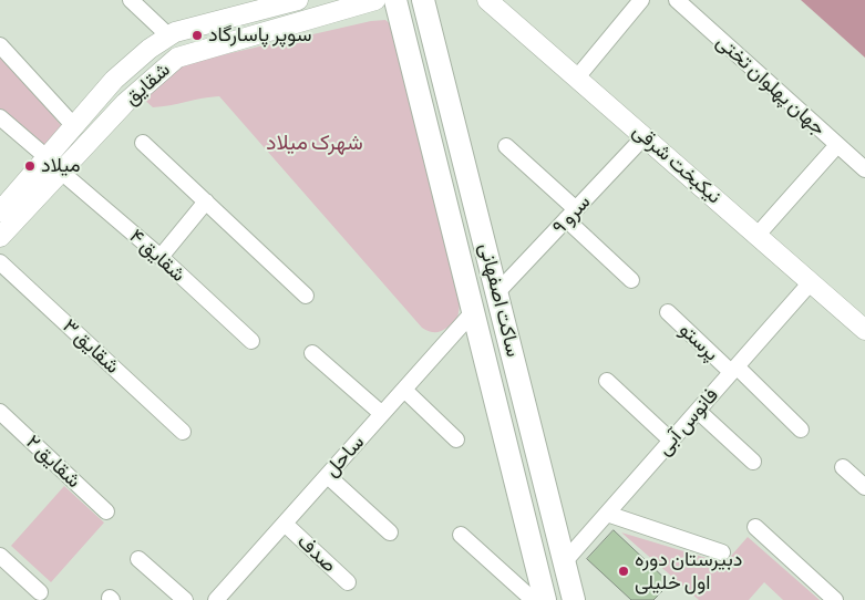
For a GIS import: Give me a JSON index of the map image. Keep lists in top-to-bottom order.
{
  "streets": {
    "main road": ["ساکت اصفهانی"],
    "street": [
      "شقایق",
      "جهان پهلوان تختی",
      "نیکبخت شرقی",
      "سرو ۹",
      "شقایق ۴",
      "پرستو",
      "شقایق ۳",
      "فانوس آبی",
      "ساحل",
      "شقایق ۲",
      "صدف"
    ]
  },
  "crossings": [
    ["شقایق", "شقایق ۴"],
    ["نیکبخت شرقی", "سرو ۹"],
    ["نیکبخت شرقی", "فانوس آبی"],
    ["سرو ۹", "ساکت اصفهانی"],
    ["ساکت اصفهانی", "فانوس آبی"],
    ["ساکت اصفهانی", "ساحل"],
    ["پرستو", "فانوس آبی"],
    ["ساحل", "صدف"]
  ],
  "districts": ["شهرک میلاد"],
  "places": ["سوپر پاسارگاد", "میلاد", "دبیرستان دوره اول خلیلی"]
}
